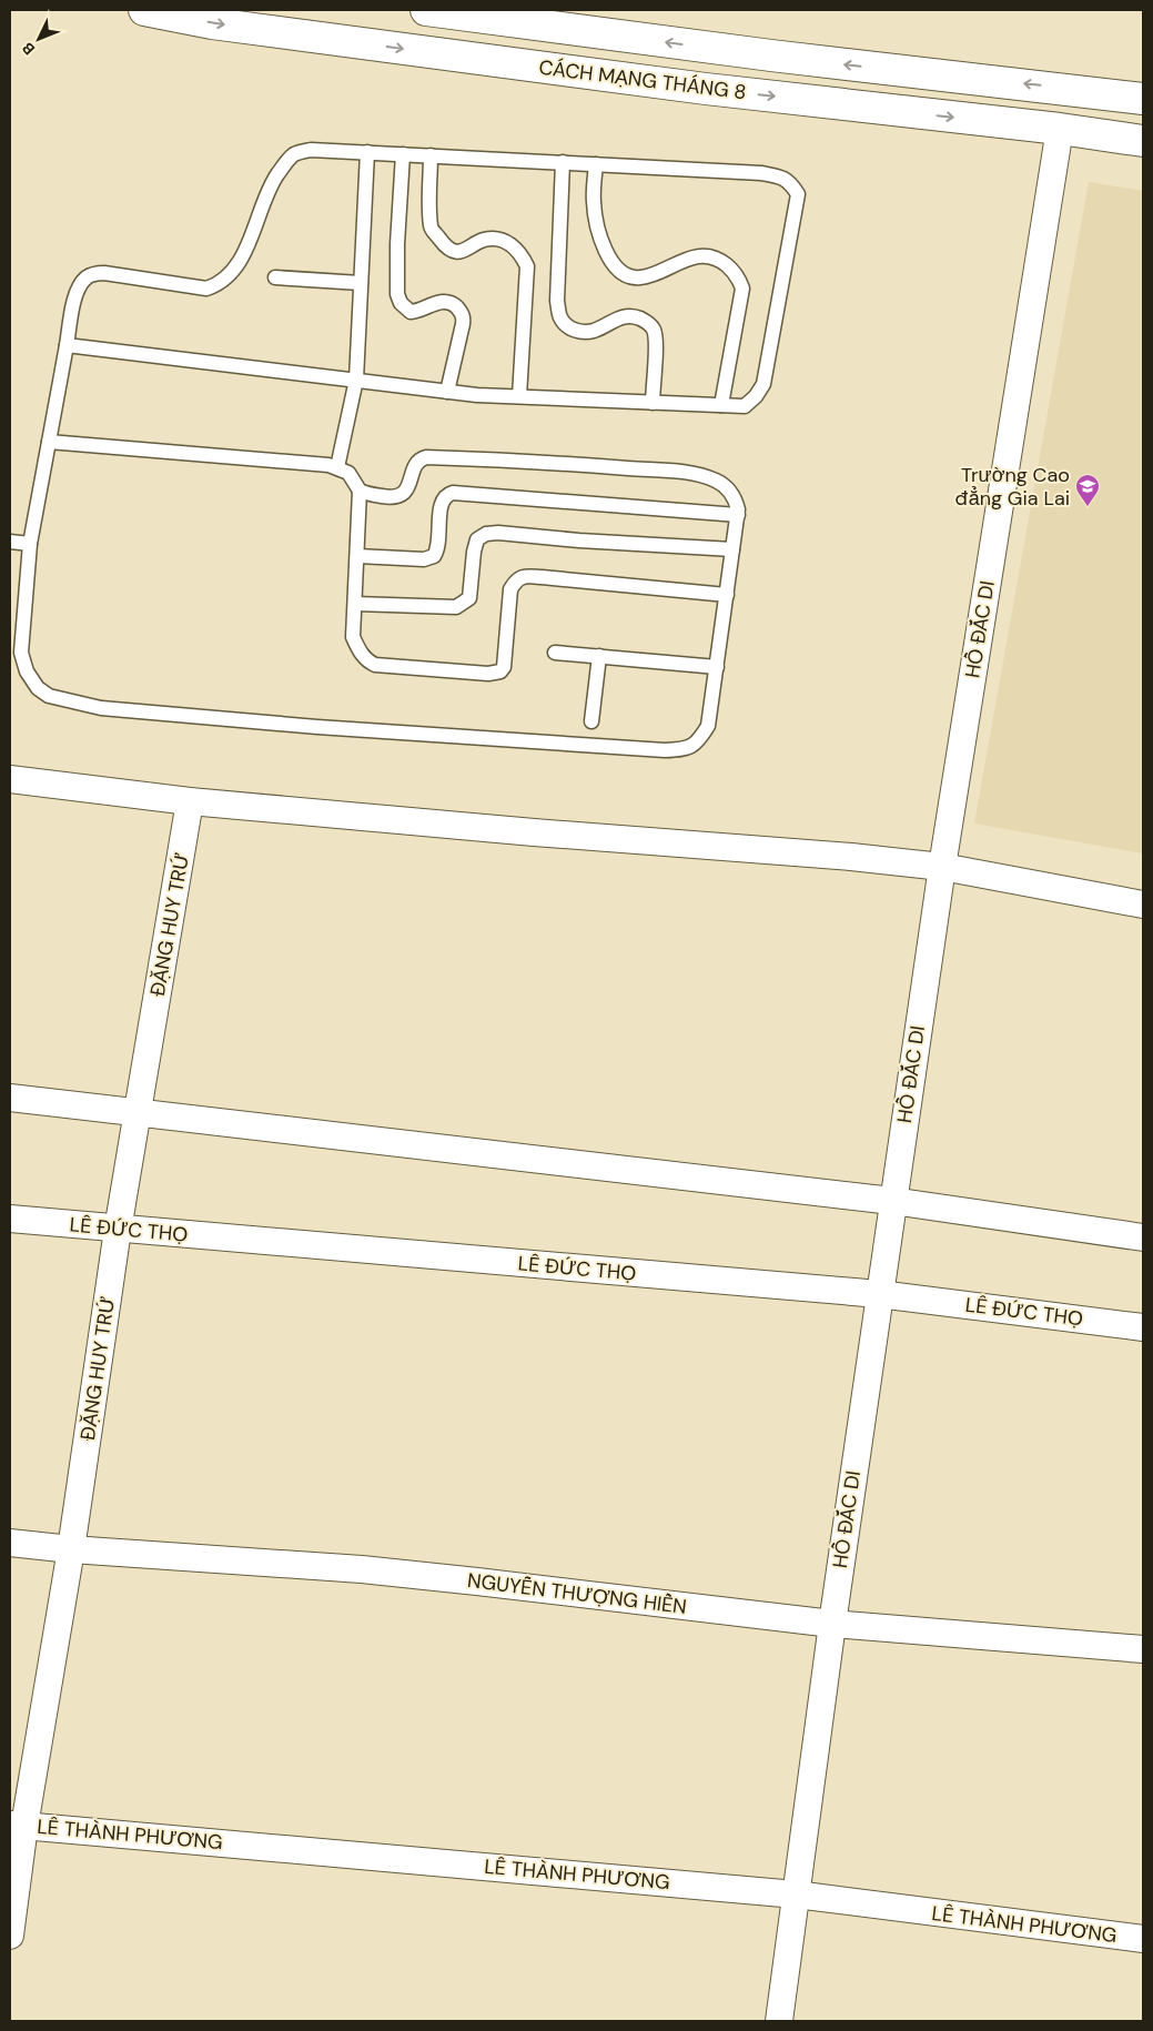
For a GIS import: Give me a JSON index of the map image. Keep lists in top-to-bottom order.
{
  "streets": {
    "main road": ["CÁCH MẠNG THÁNG 8"],
    "street": [
      "HỒ ĐẮC DI",
      "ĐẶNG HUY TRỨ",
      "LÊ ĐỨC THỌ",
      "NGUYỄN THƯỢNG HIỀN",
      "LÊ THÀNH PHƯƠNG"
    ]
  },
  "crossings": [
    ["CÁCH MẠNG THÁNG 8", "HỒ ĐẮC DI"],
    ["HỒ ĐẮC DI", "LÊ ĐỨC THỌ"],
    ["HỒ ĐẮC DI", "NGUYỄN THƯỢNG HIỀN"],
    ["HỒ ĐẮC DI", "LÊ THÀNH PHƯƠNG"],
    ["ĐẶNG HUY TRỨ", "LÊ ĐỨC THỌ"],
    ["ĐẶNG HUY TRỨ", "NGUYỄN THƯỢNG HIỀN"],
    ["ĐẶNG HUY TRỨ", "LÊ THÀNH PHƯƠNG"]
  ],
  "places": {
    "school or university": ["Trường Cao đẳng Gia Lai"]
  },
  "north": "bottom left"
}
